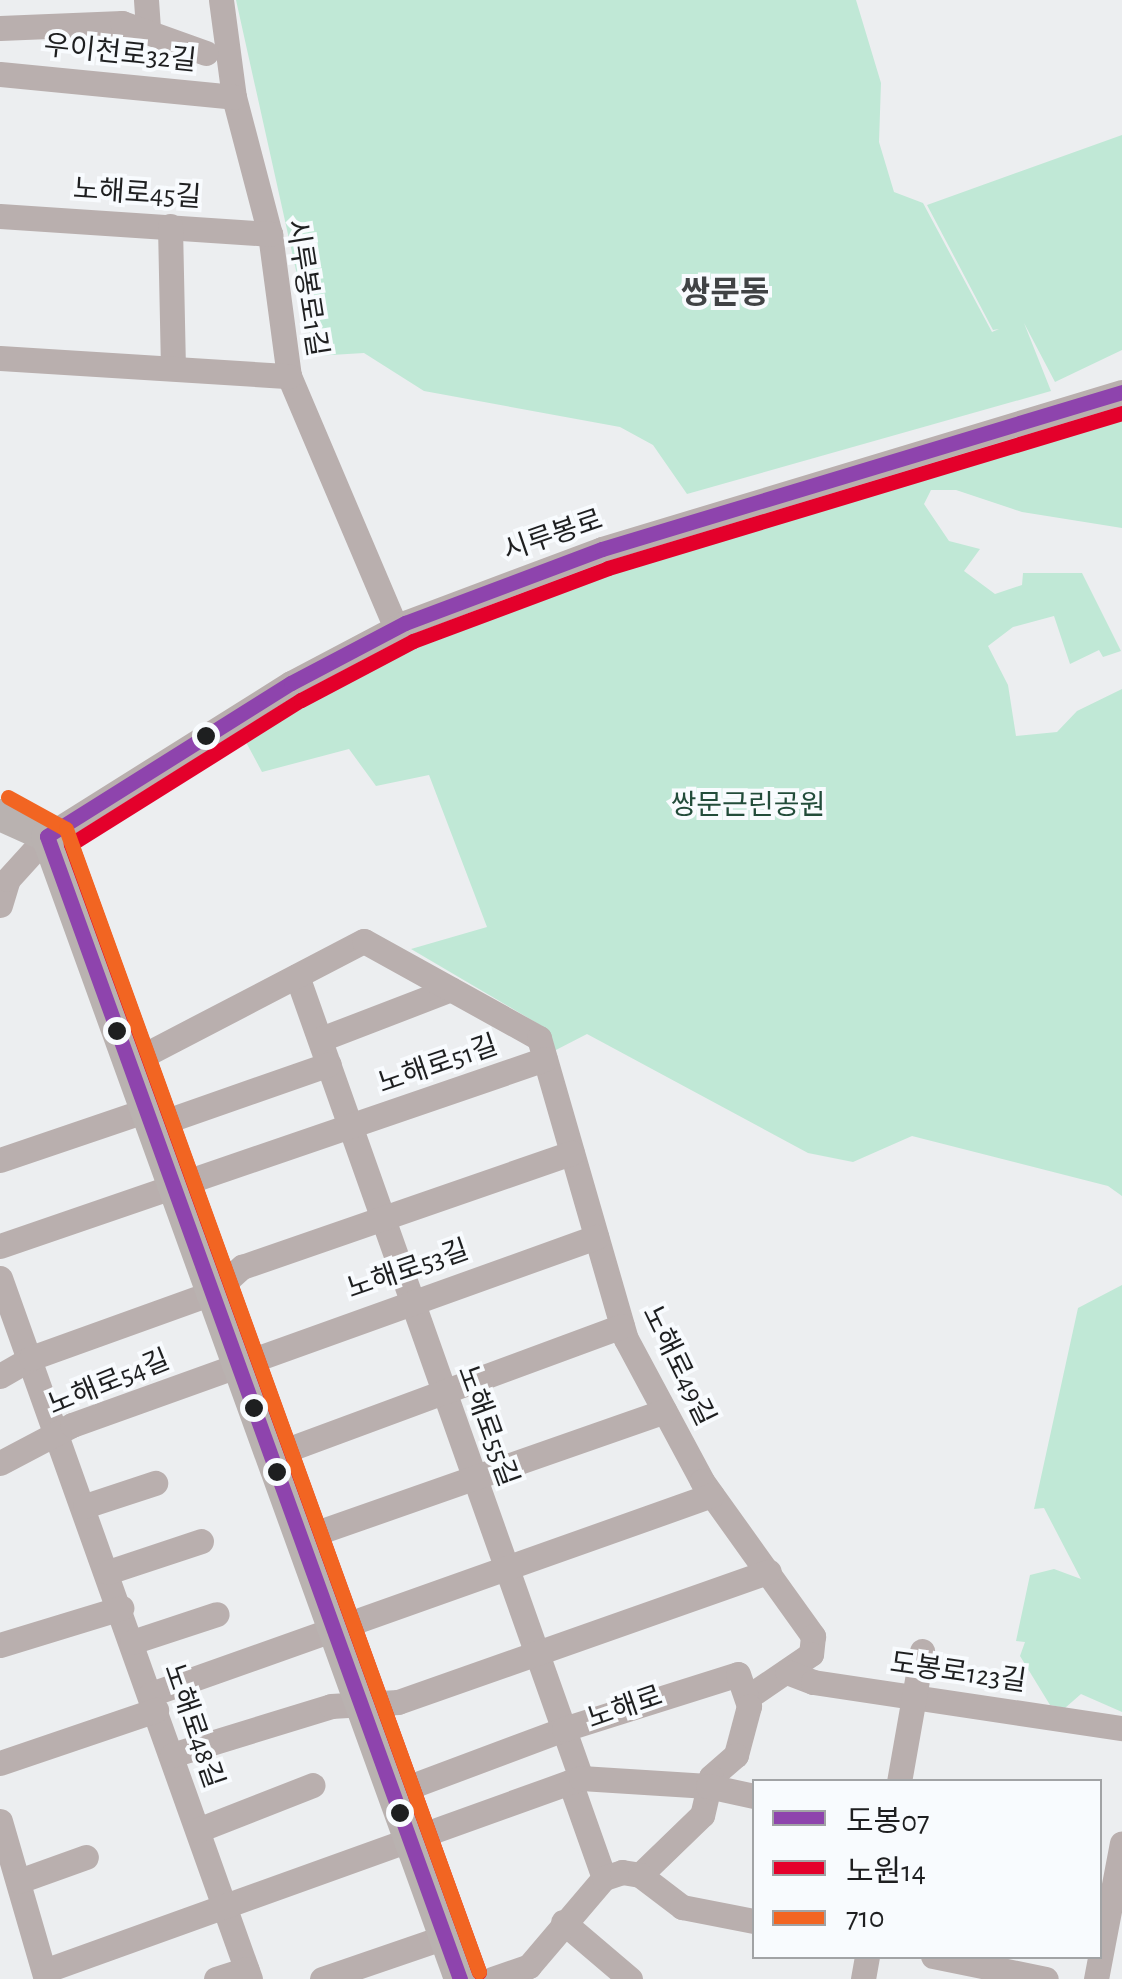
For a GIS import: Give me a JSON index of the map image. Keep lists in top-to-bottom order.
{
  "streets": {
    "street": [
      "우이천로32길",
      "노해로45길",
      "시루봉로1길",
      "시루봉로",
      "노해로51길",
      "노해로53길",
      "노해로49길",
      "노해로54길",
      "노해로55길",
      "도봉로123길",
      "노해로",
      "노해로48길"
    ]
  },
  "crossings": [
    ["우이천로32길", "시루봉로1길"],
    ["노해로45길", "시루봉로1길"],
    ["시루봉로1길", "시루봉로"],
    ["노해로51길", "노해로53길"],
    ["노해로51길", "노해로49길"],
    ["노해로51길", "노해로55길"],
    ["노해로53길", "노해로49길"],
    ["노해로53길", "노해로54길"],
    ["노해로53길", "노해로55길"],
    ["노해로49길", "도봉로123길"],
    ["노해로49길", "노해로"],
    ["노해로54길", "노해로48길"],
    ["노해로55길", "노해로"]
  ],
  "districts": ["쌍문동"],
  "parks": ["쌍문근린공원"],
  "lines": ["transit line 도봉07", "transit line 노원14", "transit line 710"],
  "legend": ["도봉07", "노원14", "710"]
}
